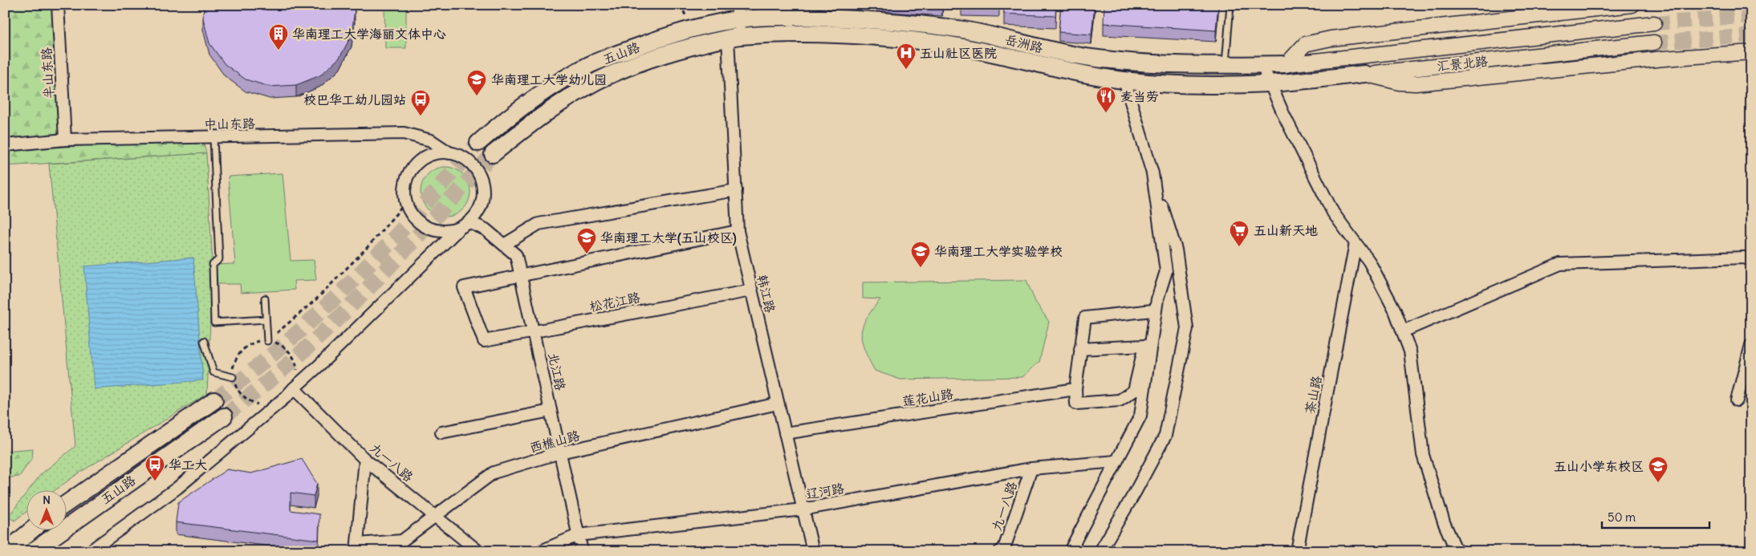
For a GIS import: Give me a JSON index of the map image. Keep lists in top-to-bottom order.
{
  "streets": {
    "main road": ["岳洲路", "五山路", "汇景北路"],
    "street": [
      "半山东路",
      "中山东路",
      "韩江路",
      "松花江路",
      "北江路",
      "茶山路",
      "莲花山路",
      "西樵山路",
      "九一八路",
      "辽河路"
    ]
  },
  "crossings": [
    ["岳洲路", "五山路"],
    ["岳洲路", "汇景北路"],
    ["岳洲路", "韩江路"],
    ["五山路", "韩江路"],
    ["半山东路", "中山东路"],
    ["中山东路", "北江路"],
    ["韩江路", "松花江路"],
    ["韩江路", "莲花山路"],
    ["韩江路", "西樵山路"],
    ["韩江路", "辽河路"],
    ["松花江路", "北江路"],
    ["北江路", "西樵山路"],
    ["北江路", "辽河路"],
    ["西樵山路", "九一八路"],
    ["九一八路", "辽河路"]
  ],
  "places": {
    "building": ["华南理工大学海丽文体中心"],
    "hospital": ["五山社区医院"],
    "school or university": [
      "华南理工大学幼儿园",
      "华南理工大学(五山校区)",
      "华南理工大学实验学校",
      "五山小学东校区"
    ],
    "restaurant": ["麦当劳"],
    "bus stop": ["校巴华工幼儿园站", "华工大"],
    "supermarket": ["五山新天地"]
  },
  "scale_bar": "50 m",
  "north": "top"
}
